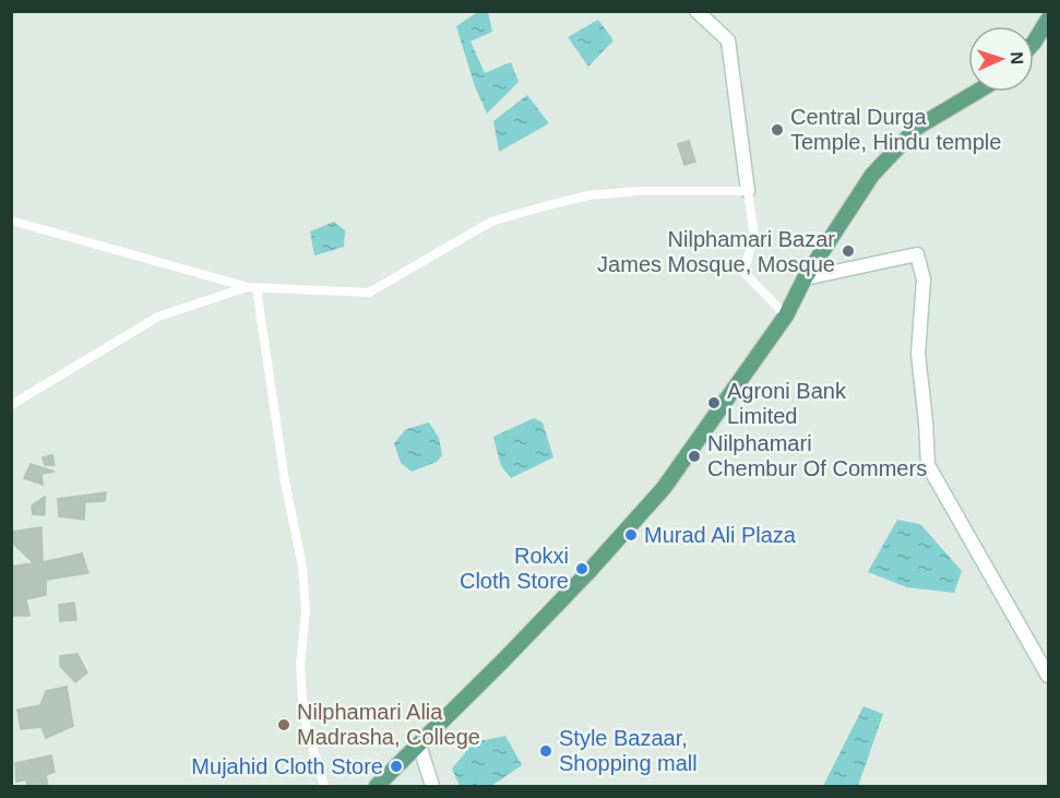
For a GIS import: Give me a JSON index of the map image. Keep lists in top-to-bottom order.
{
  "places": [
    "Central Durga Temple, Hindu temple",
    "Nilphamari Bazar James Mosque, Mosque",
    "Agroni Bank Limited",
    "Nilphamari Chembur Of Commers",
    "Murad Ali Plaza",
    "Rokxi Cloth Store",
    "Nilphamari Alia Madrasha, College",
    "Style Bazaar, Shopping mall",
    "Mujahid Cloth Store"
  ],
  "north": "right"
}
